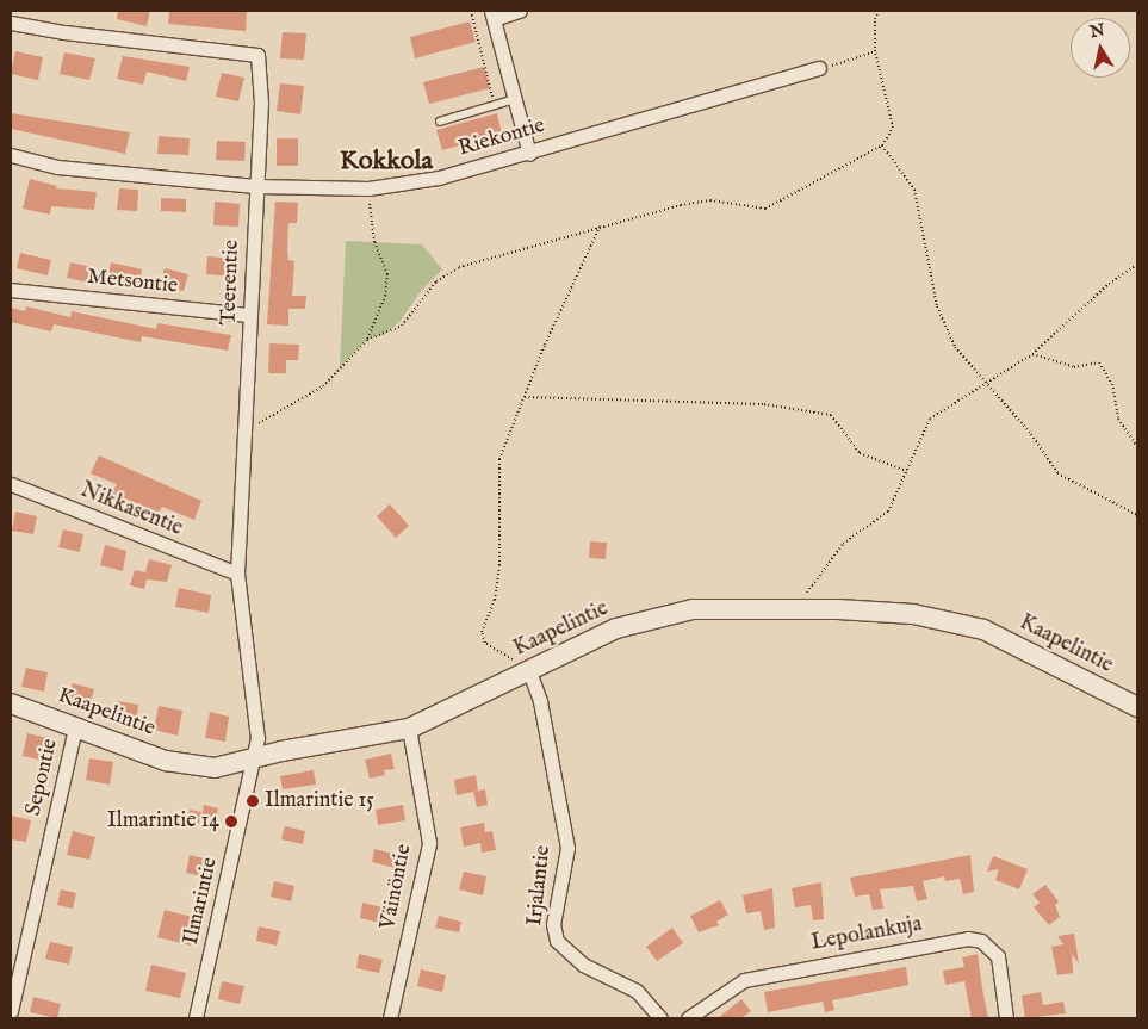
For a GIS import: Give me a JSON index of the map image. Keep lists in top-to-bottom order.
{
  "streets": {
    "street": [
      "Riekontie",
      "Metsontie",
      "Teerentie",
      "Nikkasentie",
      "Kaapelintie",
      "Sepontie",
      "Irjalantie",
      "Väinöntie",
      "Ilmarintie",
      "Lepolankuja"
    ]
  },
  "crossings": [
    ["Riekontie", "Teerentie"],
    ["Metsontie", "Teerentie"],
    ["Teerentie", "Nikkasentie"],
    ["Teerentie", "Kaapelintie"],
    ["Teerentie", "Ilmarintie"],
    ["Kaapelintie", "Sepontie"],
    ["Kaapelintie", "Irjalantie"],
    ["Kaapelintie", "Väinöntie"],
    ["Kaapelintie", "Ilmarintie"]
  ],
  "districts": ["Kokkola"],
  "places": ["Ilmarintie 15", "Ilmarintie 14"],
  "north": "top"
}
